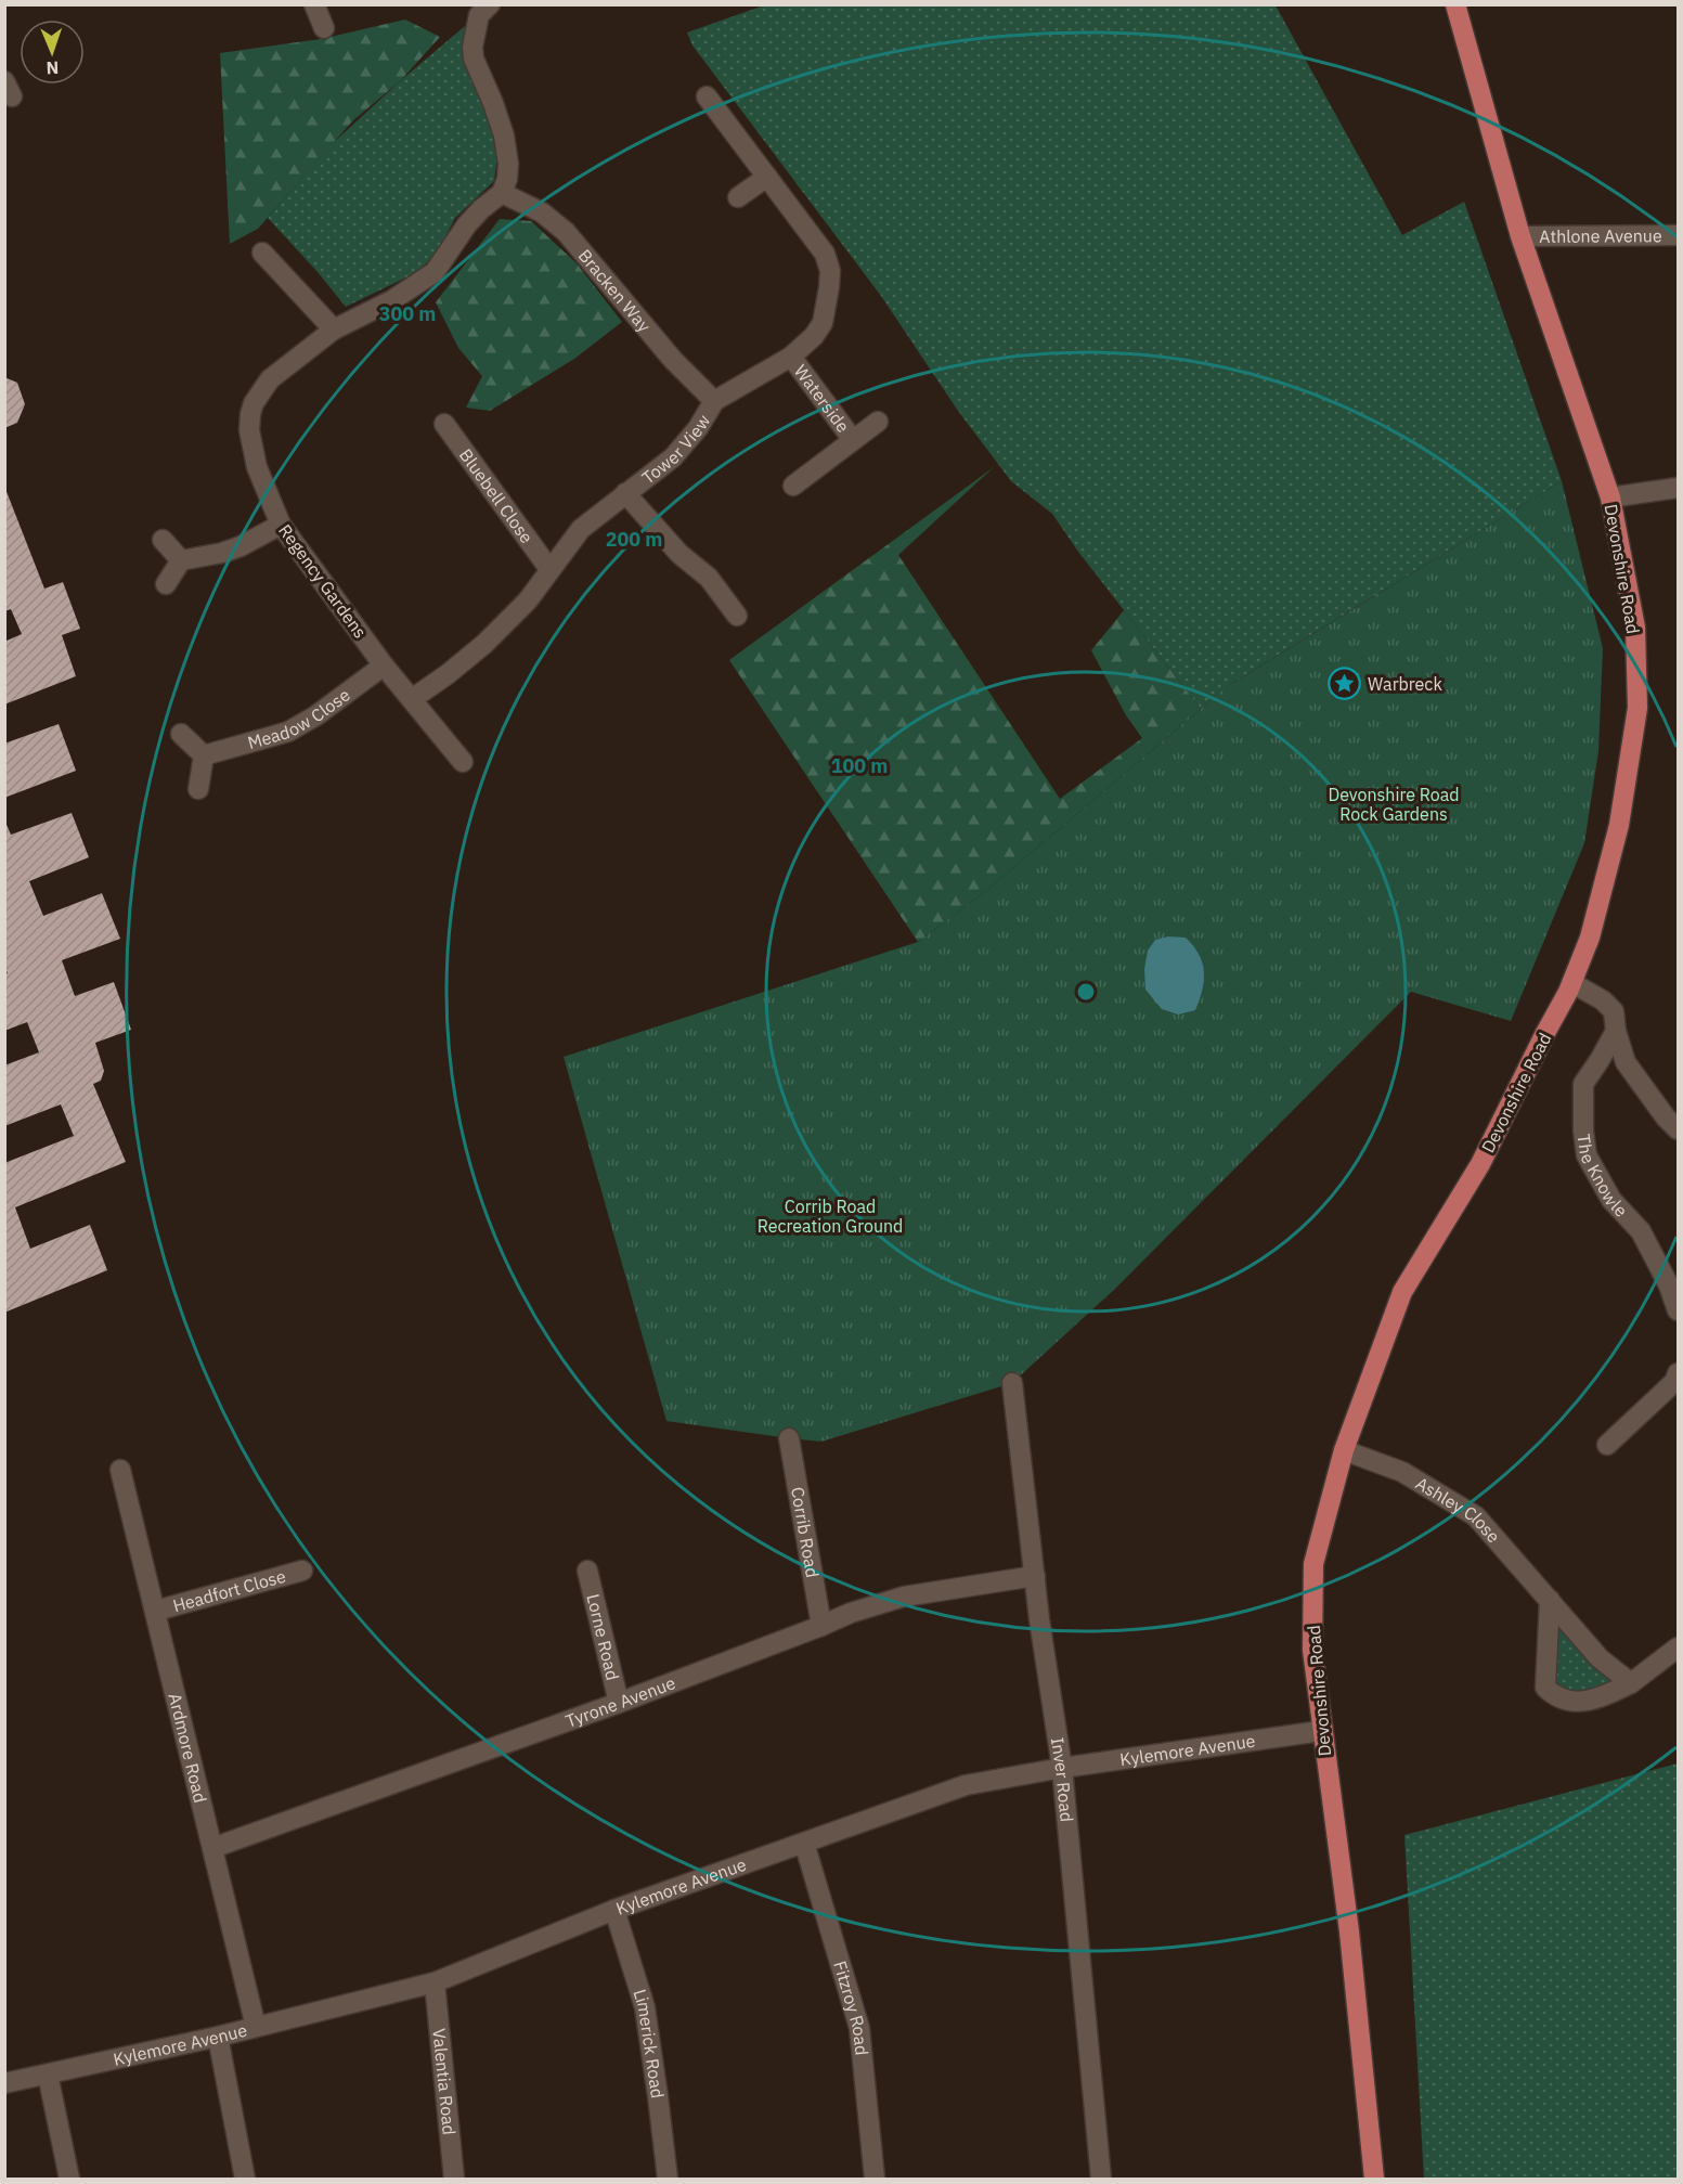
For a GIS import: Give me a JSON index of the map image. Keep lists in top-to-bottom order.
{
  "streets": {
    "main road": ["Devonshire Road"],
    "street": [
      "Athlone Avenue",
      "Bracken Way",
      "Waterside",
      "Tower View",
      "Bluebell Close",
      "Regency Gardens",
      "Meadow Close",
      "The Knowle",
      "Ashley Close",
      "Corrib Road",
      "Headfort Close",
      "Lorne Road",
      "Tyrone Avenue",
      "Ardmore Road",
      "Kylemore Avenue",
      "Inver Road",
      "Fitzroy Road",
      "Limerick Road",
      "Valentia Road"
    ]
  },
  "crossings": [
    ["Athlone Avenue", "Devonshire Road"],
    ["Bracken Way", "Tower View"],
    ["Bracken Way", "Regency Gardens"],
    ["Waterside", "Tower View"],
    ["Tower View", "Bluebell Close"],
    ["Tower View", "Regency Gardens"],
    ["Devonshire Road", "Ashley Close"],
    ["Devonshire Road", "Kylemore Avenue"],
    ["Regency Gardens", "Meadow Close"],
    ["Corrib Road", "Tyrone Avenue"],
    ["Headfort Close", "Ardmore Road"],
    ["Lorne Road", "Tyrone Avenue"],
    ["Tyrone Avenue", "Ardmore Road"],
    ["Tyrone Avenue", "Inver Road"],
    ["Ardmore Road", "Kylemore Avenue"],
    ["Kylemore Avenue", "Inver Road"],
    ["Kylemore Avenue", "Fitzroy Road"],
    ["Kylemore Avenue", "Limerick Road"],
    ["Kylemore Avenue", "Valentia Road"]
  ],
  "parks": ["Devonshire Road Rock Gardens", "Corrib Road Recreation Ground"],
  "places": {
    "place": ["Warbreck"]
  },
  "north": "bottom",
  "rings": ["300 m", "200 m", "100 m"]
}
